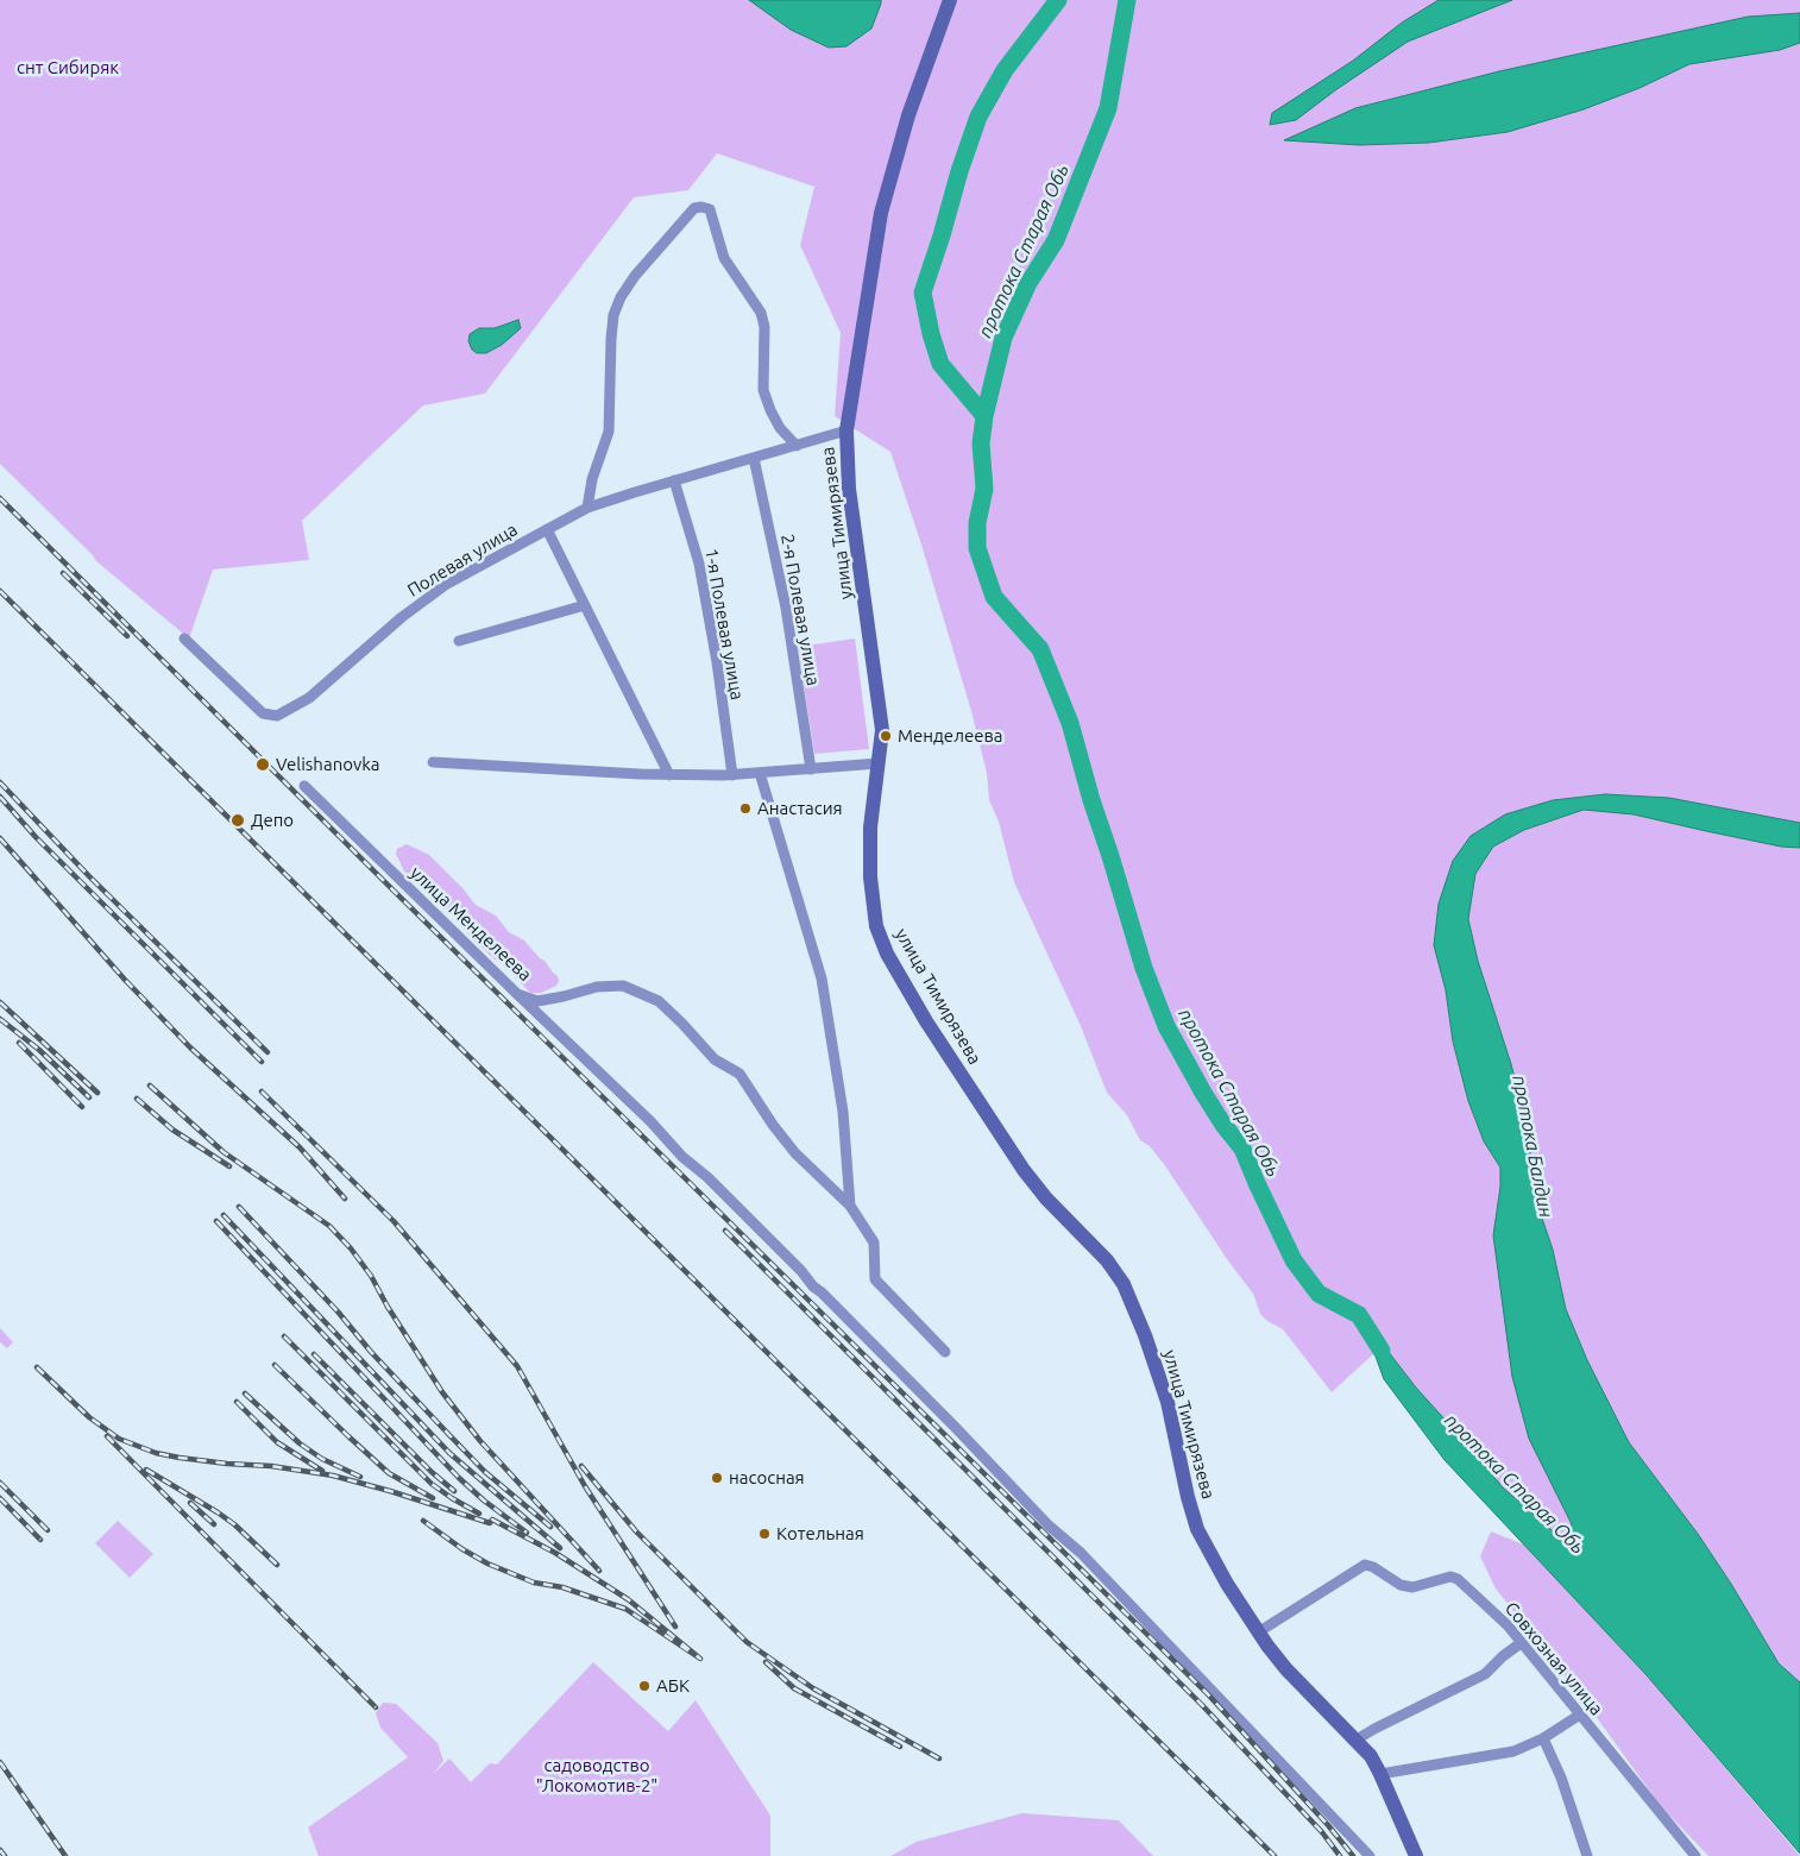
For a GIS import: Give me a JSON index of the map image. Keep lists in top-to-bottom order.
{
  "streets": {
    "street": [
      "улица Тимирязева",
      "Полевая улица",
      "2-я Полевая улица",
      "1-я Полевая улица",
      "улица Менделеева",
      "Совхозная улица"
    ]
  },
  "crossings": [
    ["улица Тимирязева", "Полевая улица"],
    ["улица Тимирязева", "Совхозная улица"],
    ["Полевая улица", "2-я Полевая улица"],
    ["Полевая улица", "1-я Полевая улица"]
  ],
  "water": ["протока Старая Обь", "протока Балдин"],
  "parks": ["снт Сибиряк", "садоводство \"Локомотив-2\""],
  "places": [
    "Менделеева",
    "Velishanovka",
    "Анастасия",
    "Депо",
    "насосная",
    "Котельная",
    "АБК"
  ]
}
